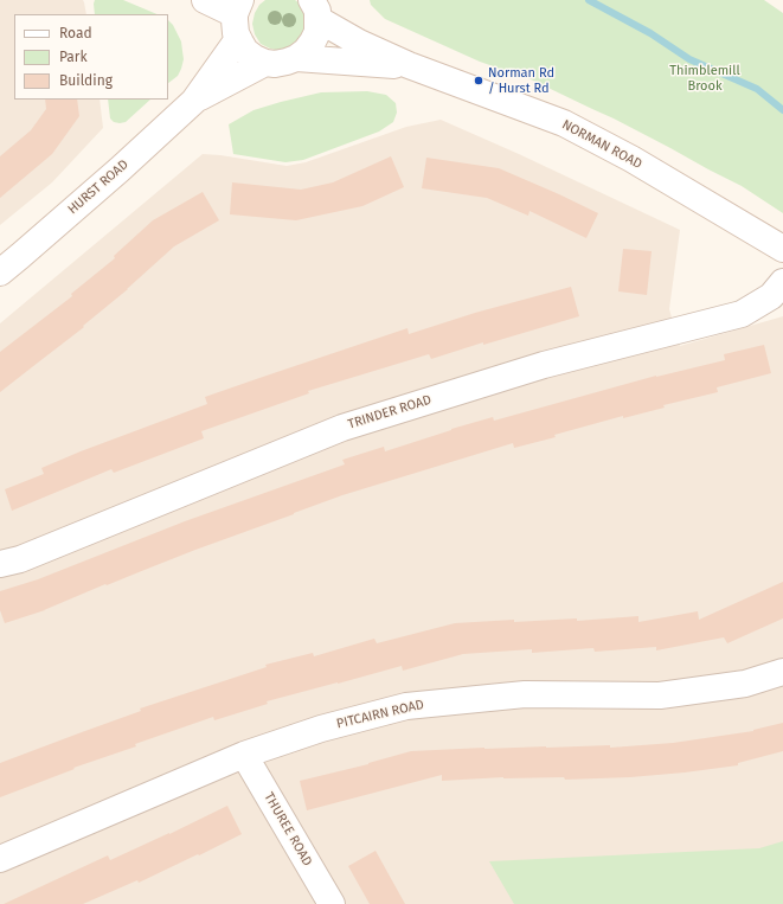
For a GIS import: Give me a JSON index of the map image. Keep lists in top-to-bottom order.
{
  "streets": {
    "street": [
      "NORMAN ROAD",
      "HURST ROAD",
      "TRINDER ROAD",
      "PITCAIRN ROAD",
      "THUREE ROAD"
    ]
  },
  "crossings": [
    ["PITCAIRN ROAD", "THUREE ROAD"]
  ],
  "parks": ["Thimblemill Brook"],
  "places": ["Norman Rd / Hurst Rd"],
  "legend": ["Road", "Park", "Building"]
}
